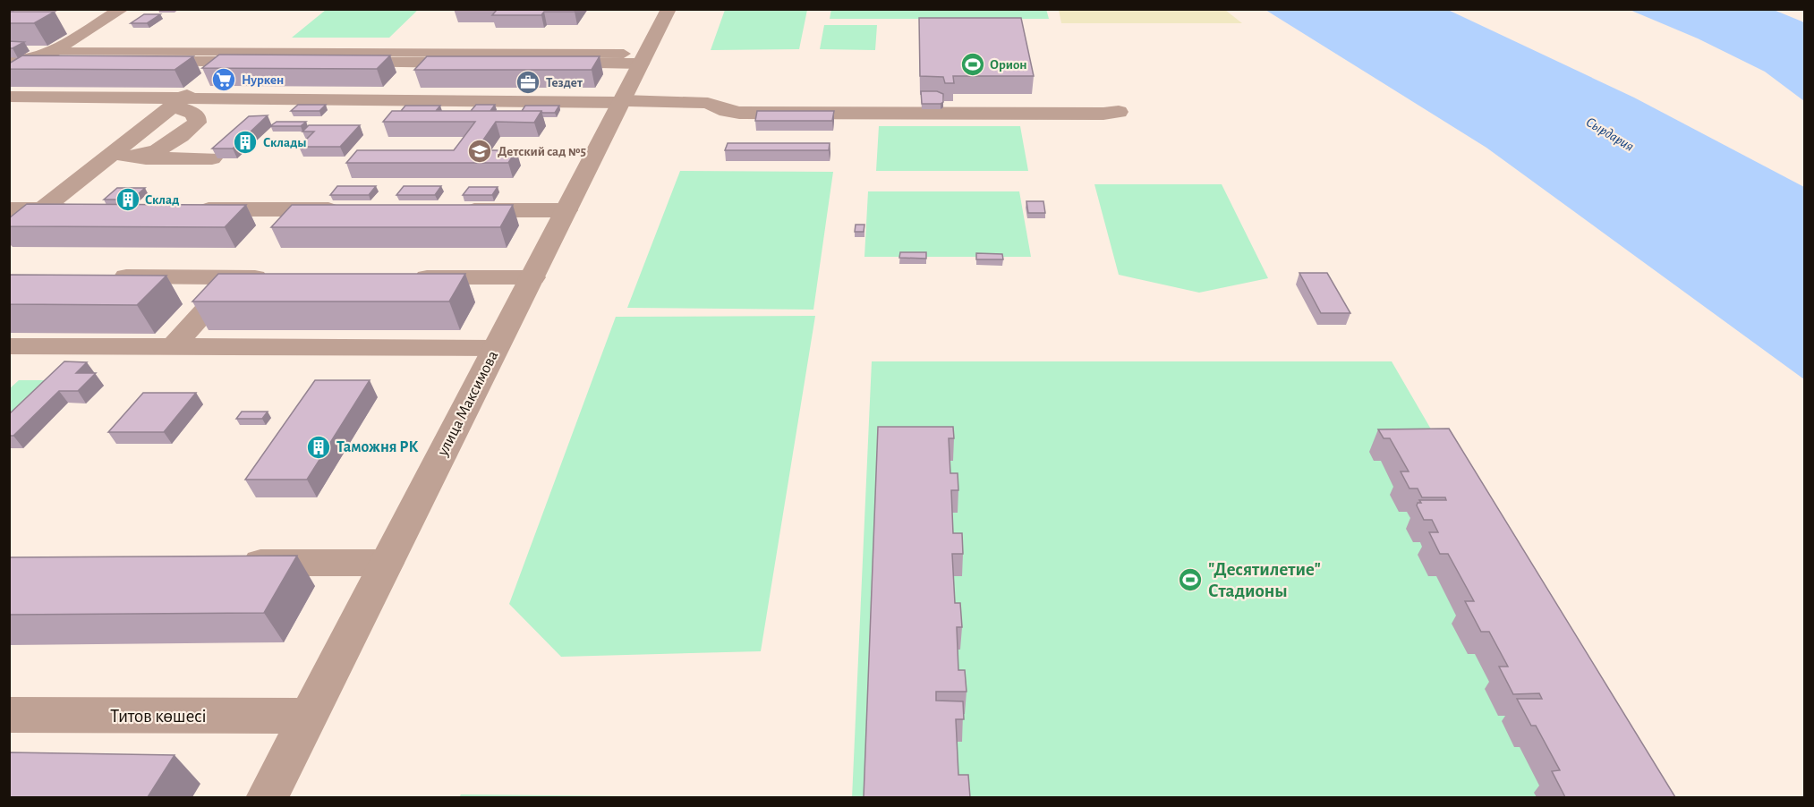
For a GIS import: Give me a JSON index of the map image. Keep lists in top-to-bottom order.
{
  "streets": {
    "street": ["улица Максимова", "Титов көшесі"]
  },
  "crossings": [
    ["улица Максимова", "Титов көшесі"]
  ],
  "water": ["Сырдария"],
  "places": {
    "sports": ["Орион", "\"Десятилетие\" Стадионы"],
    "supermarket": ["Нуркен"],
    "office": ["Тездет"],
    "building": ["Склады", "Склад", "Таможня РК"],
    "school or university": ["Детский сад №5"]
  }
}
